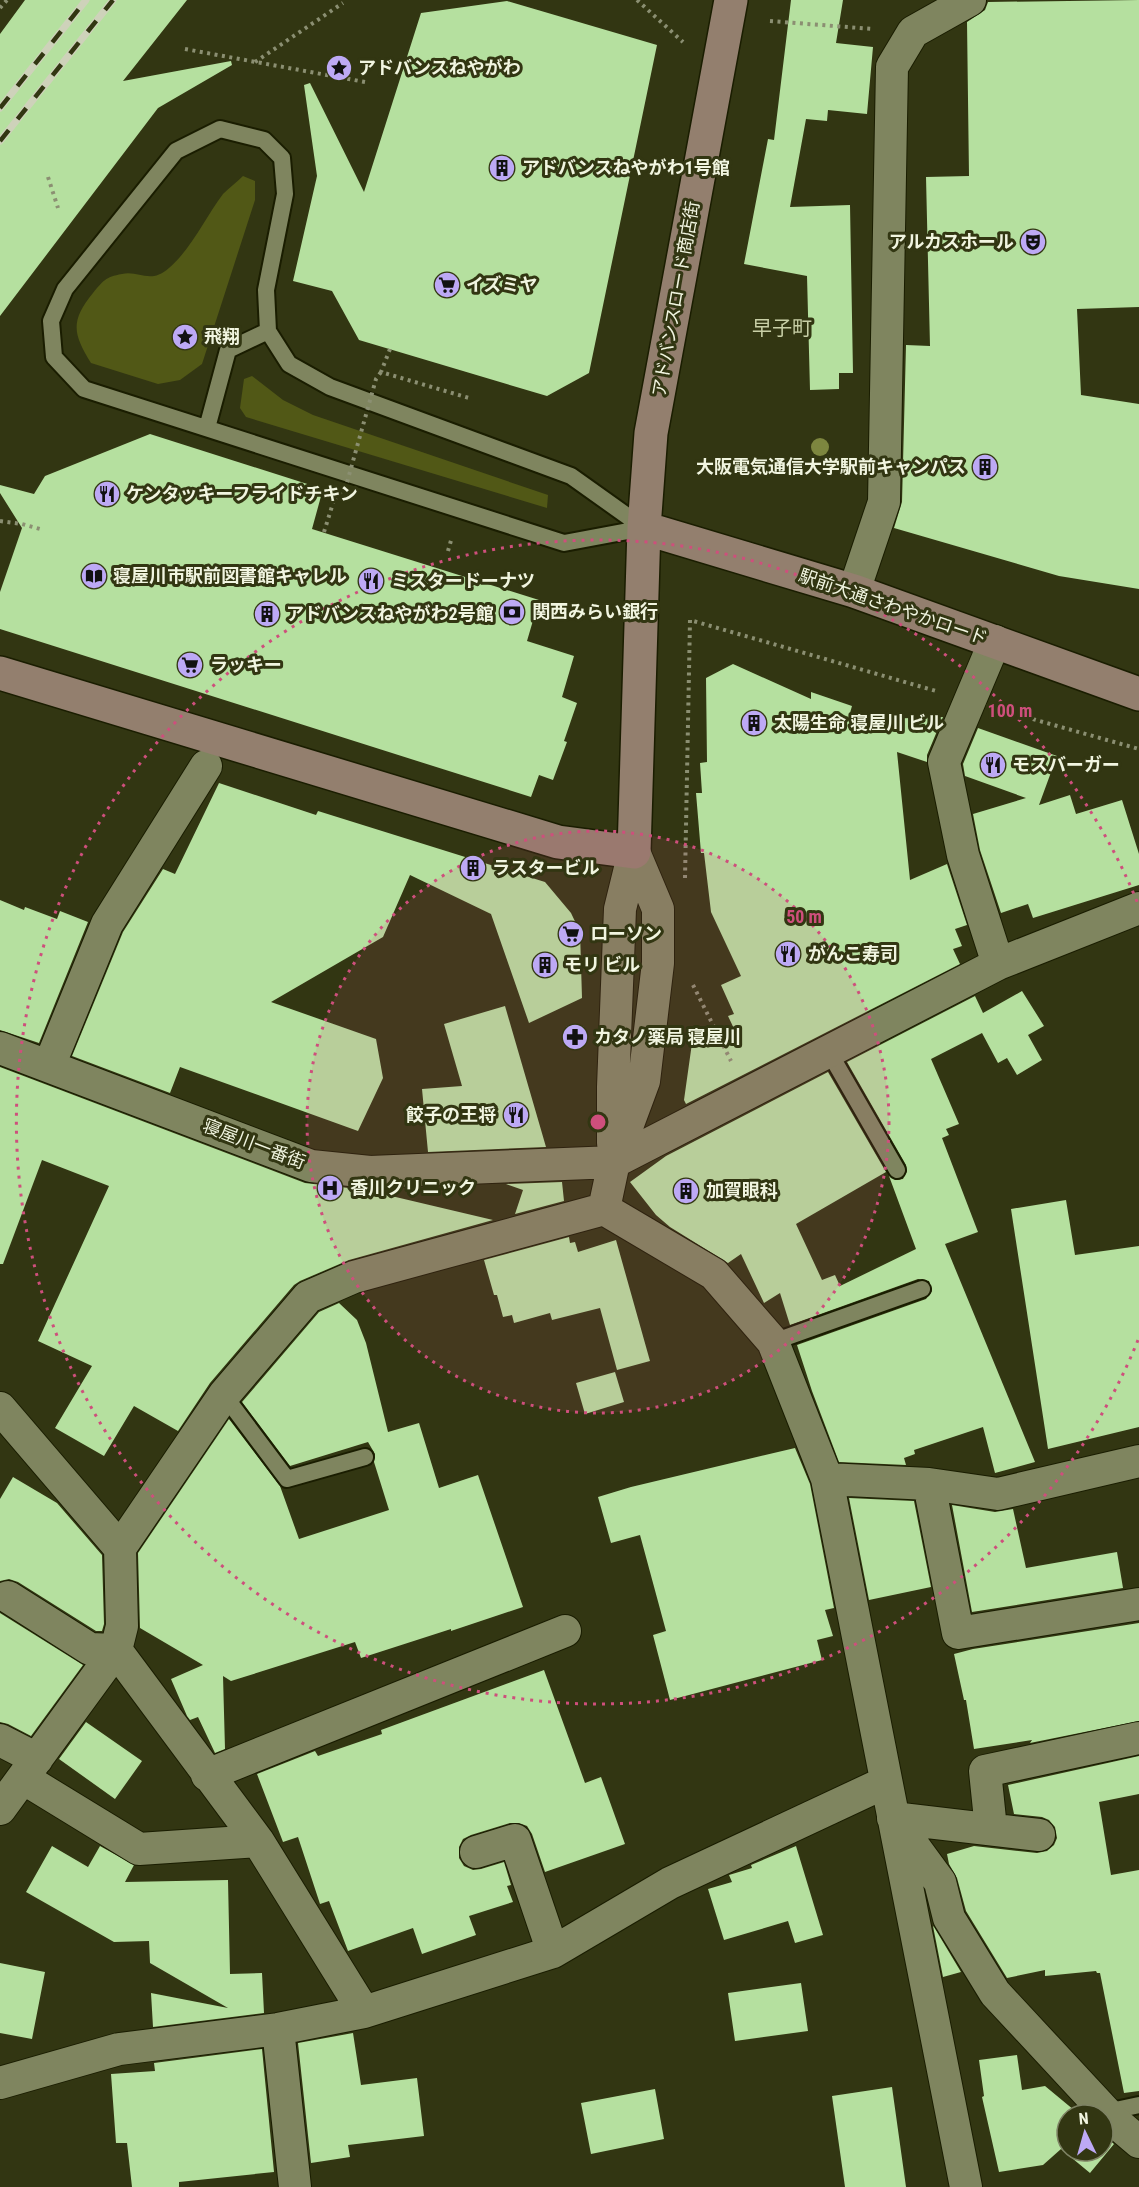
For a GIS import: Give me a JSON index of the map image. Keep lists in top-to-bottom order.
{
  "streets": {
    "street": ["アドバンスロード商店街", "駅前大通さわやかロード", "寝屋川一番街"]
  },
  "crossings": [
    ["アドバンスロード商店街", "駅前大通さわやかロード"]
  ],
  "districts": ["早子町"],
  "places": {
    "place": ["アドバンスねやがわ", "飛翔"],
    "building": [
      "アドバンスねやがわ1号館",
      "大阪電気通信大学駅前キャンパス",
      "アドバンスねやがわ2号館",
      "太陽生命 寝屋川 ビル",
      "ラスタービル",
      "モリ ビル",
      "加賀眼科"
    ],
    "theatre": ["アルカスホール"],
    "supermarket": ["イズミヤ", "ラッキー", "ローソン"],
    "restaurant": [
      "ケンタッキーフライドチキン",
      "ミスタードーナツ",
      "モスバーガー",
      "がんこ寿司",
      "餃子の王将"
    ],
    "library": ["寝屋川市駅前図書館キャレル"],
    "bank": ["関西みらい銀行"],
    "pharmacy": ["カタノ薬局 寝屋川"],
    "hospital": ["香川クリニック"]
  },
  "north": "top",
  "rings": ["100 m", "50 m"]
}
